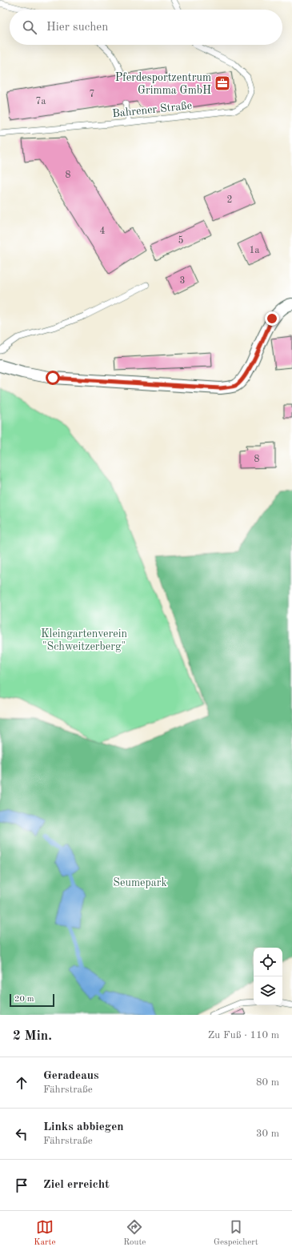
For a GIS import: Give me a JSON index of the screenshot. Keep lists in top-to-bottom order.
{
  "streets": {
    "lane": ["Bahrener Straße"]
  },
  "parks": ["Kleingartenverein \"Schweitzerberg\"", "Seumepark"],
  "places": {
    "office": ["Pferdesportzentrum Grimma GmbH"]
  },
  "house_numbers": [
    "7",
    "7a",
    "8",
    "2",
    "4",
    "5",
    "1a",
    "3",
    "8"
  ],
  "scale_bar": "20 m",
  "page": {
    "search": "Hier suchen",
    "scale": "20 m",
    "heading": ["2 Min.", "Zu Fuß · 110 m"],
    "list": [
      ["Geradeaus", "Fährstraße", "80 m"],
      ["Links abbiegen", "Fährstraße", "30 m"],
      "Ziel erreicht"
    ],
    "nav": ["Karte", "Route", "Gespeichert"]
  }
}
